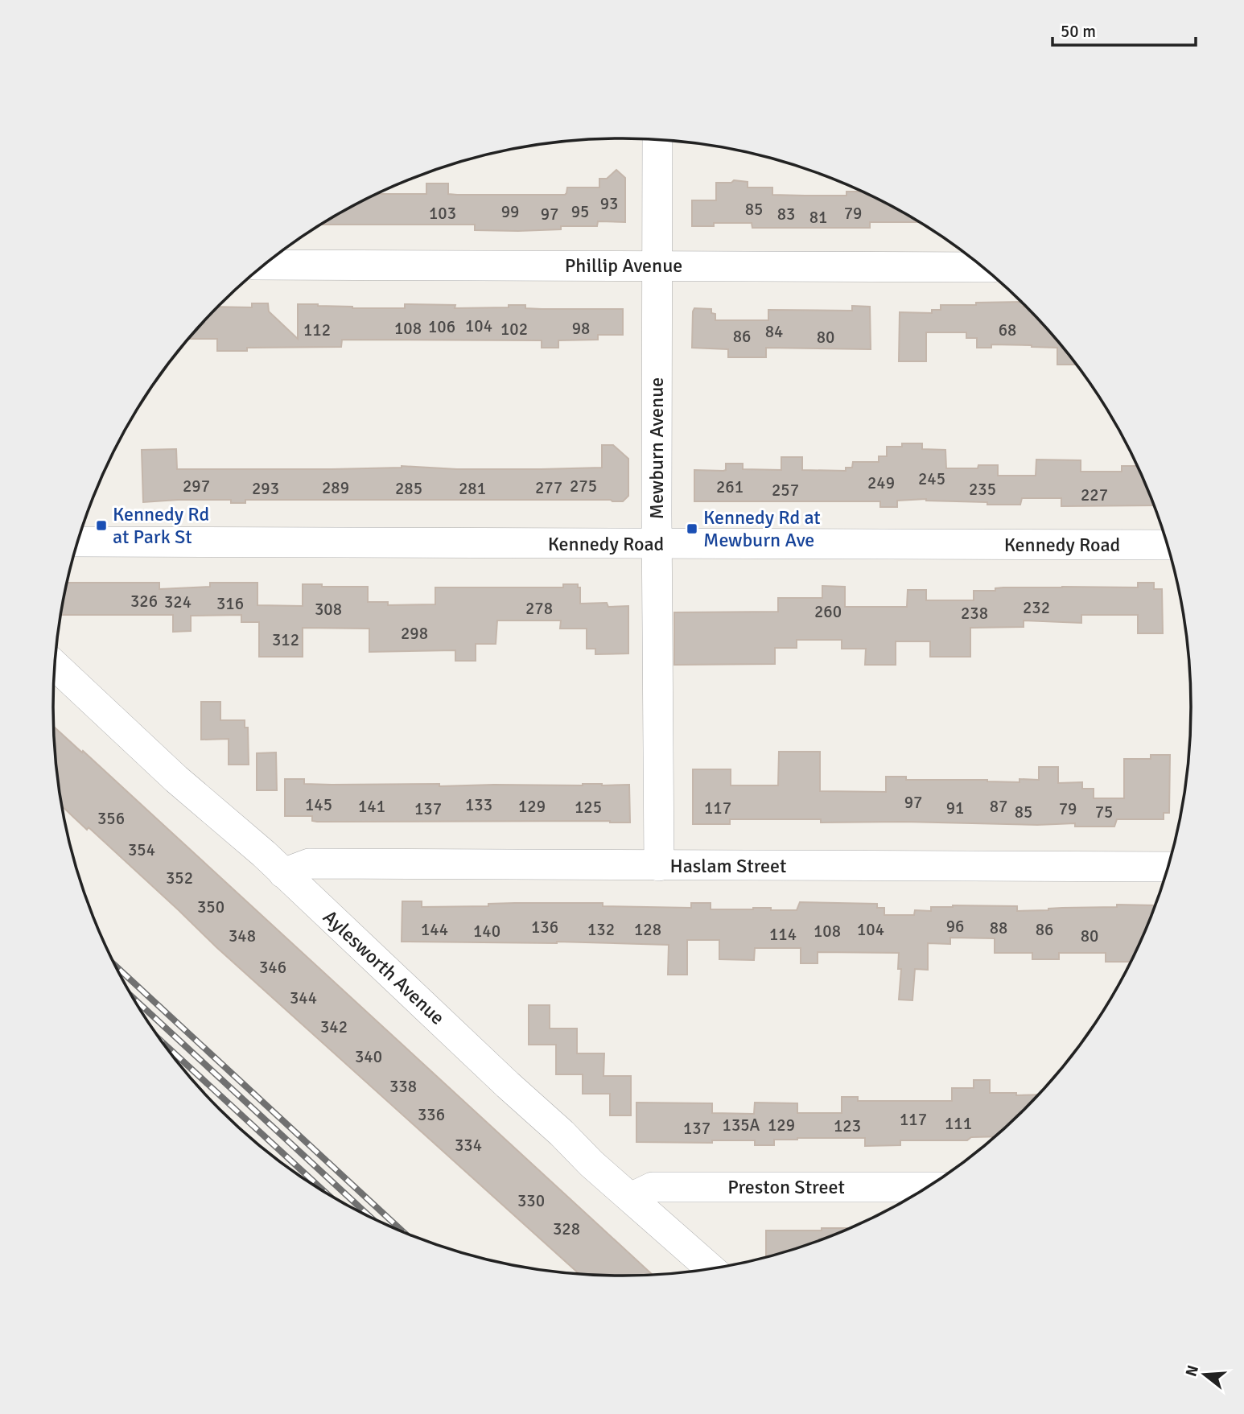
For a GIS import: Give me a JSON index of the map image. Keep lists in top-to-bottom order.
{
  "streets": {
    "street": [
      "Phillip Avenue",
      "Mewburn Avenue",
      "Kennedy Road",
      "Haslam Street",
      "Aylesworth Avenue",
      "Preston Street"
    ]
  },
  "crossings": [
    ["Phillip Avenue", "Mewburn Avenue"],
    ["Mewburn Avenue", "Kennedy Road"],
    ["Mewburn Avenue", "Haslam Street"],
    ["Haslam Street", "Aylesworth Avenue"],
    ["Aylesworth Avenue", "Preston Street"]
  ],
  "places": {
    "transit": ["Kennedy Rd at Park St", "Kennedy Rd at Mewburn Ave"]
  },
  "house_numbers": [
    "93",
    "85",
    "99",
    "95",
    "103",
    "79",
    "97",
    "83",
    "81",
    "104",
    "106",
    "108",
    "98",
    "102",
    "112",
    "68",
    "84",
    "86",
    "80",
    "245",
    "249",
    "297",
    "275",
    "261",
    "289",
    "277",
    "293",
    "285",
    "281",
    "235",
    "257",
    "227",
    "326",
    "324",
    "316",
    "232",
    "278",
    "308",
    "260",
    "238",
    "298",
    "312",
    "97",
    "145",
    "133",
    "141",
    "129",
    "87",
    "125",
    "117",
    "91",
    "137",
    "79",
    "85",
    "75",
    "356",
    "354",
    "352",
    "350",
    "96",
    "136",
    "88",
    "144",
    "132",
    "128",
    "104",
    "86",
    "140",
    "108",
    "114",
    "348",
    "80",
    "346",
    "344",
    "342",
    "340",
    "338",
    "336",
    "117",
    "111",
    "135A",
    "129",
    "123",
    "137",
    "334",
    "330",
    "328"
  ],
  "scale_bar": "50 m",
  "north": "left"
}
